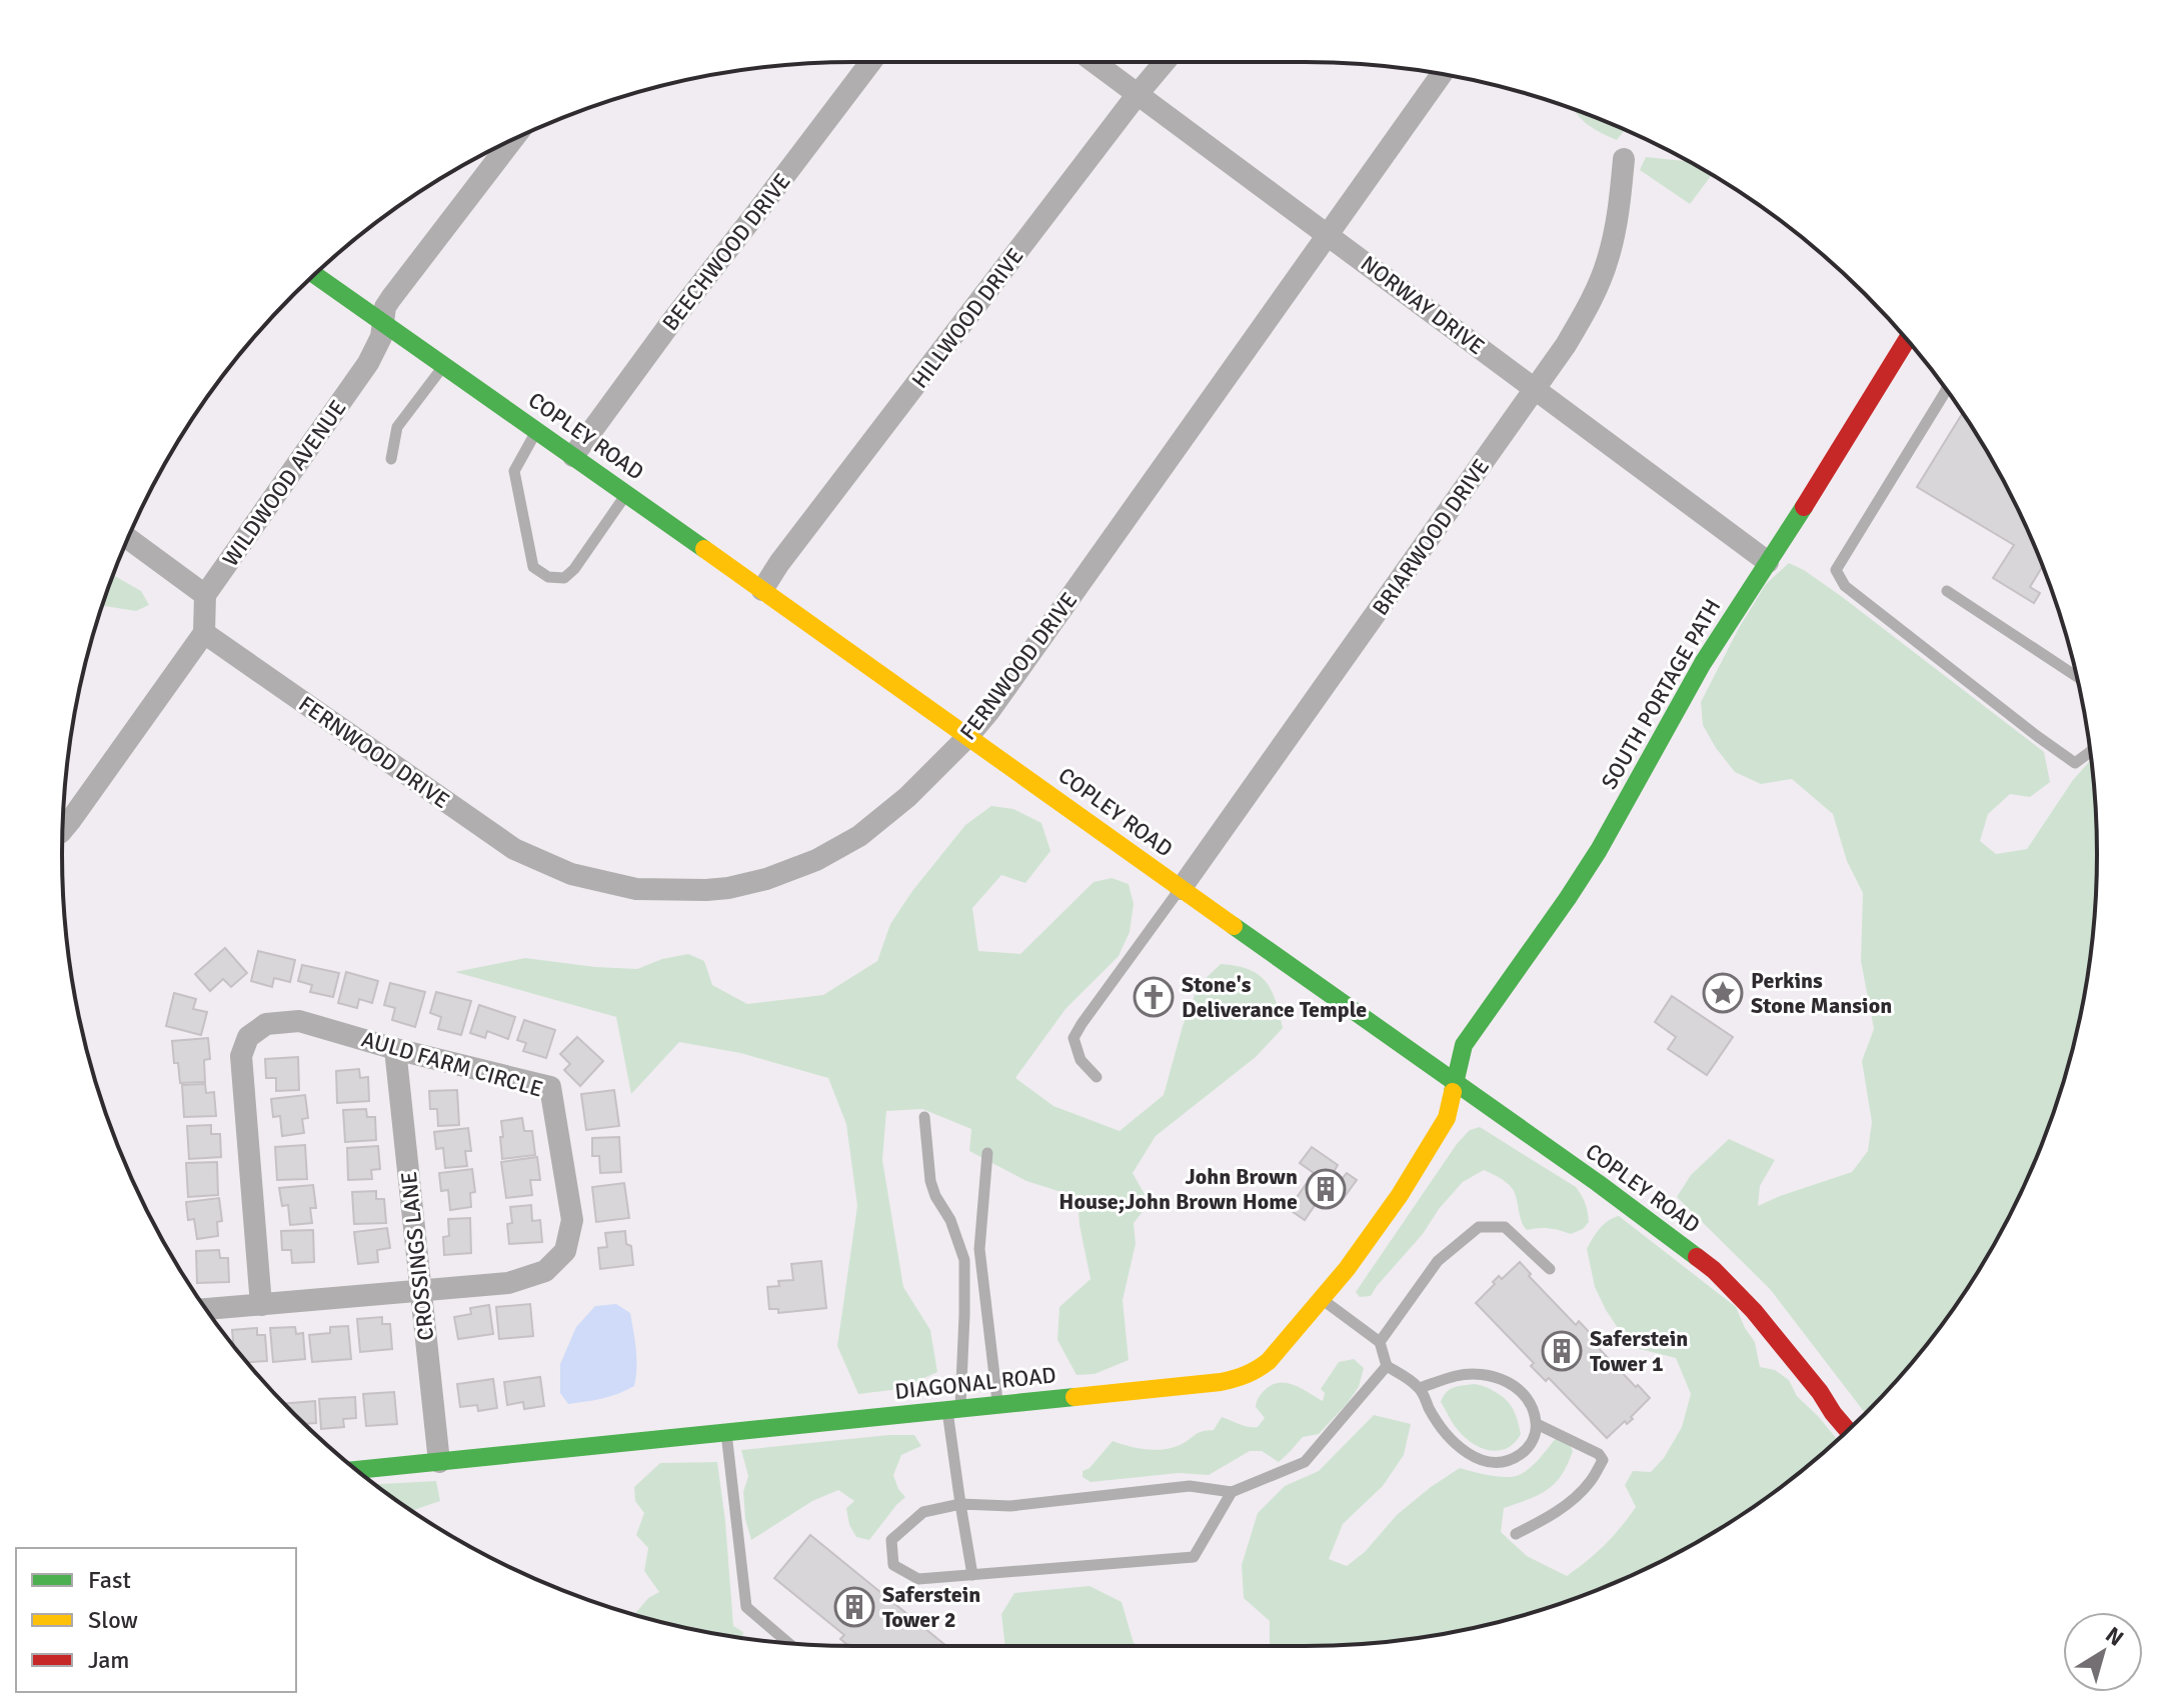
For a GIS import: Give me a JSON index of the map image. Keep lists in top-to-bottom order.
{
  "streets": {
    "street": [
      "BEECHWOOD DRIVE",
      "NORWAY DRIVE",
      "HILLWOOD DRIVE",
      "COPLEY ROAD",
      "WILDWOOD AVENUE",
      "BRIARWOOD DRIVE",
      "FERNWOOD DRIVE",
      "SOUTH PORTAGE PATH",
      "AULD FARM CIRCLE",
      "CROSSINGS LANE",
      "DIAGONAL ROAD"
    ]
  },
  "crossings": [
    ["BEECHWOOD DRIVE", "COPLEY ROAD"],
    ["NORWAY DRIVE", "HILLWOOD DRIVE"],
    ["NORWAY DRIVE", "BRIARWOOD DRIVE"],
    ["NORWAY DRIVE", "FERNWOOD DRIVE"],
    ["NORWAY DRIVE", "SOUTH PORTAGE PATH"],
    ["HILLWOOD DRIVE", "COPLEY ROAD"],
    ["COPLEY ROAD", "WILDWOOD AVENUE"],
    ["COPLEY ROAD", "BRIARWOOD DRIVE"],
    ["COPLEY ROAD", "FERNWOOD DRIVE"],
    ["COPLEY ROAD", "SOUTH PORTAGE PATH"],
    ["COPLEY ROAD", "DIAGONAL ROAD"],
    ["SOUTH PORTAGE PATH", "DIAGONAL ROAD"],
    ["AULD FARM CIRCLE", "CROSSINGS LANE"],
    ["CROSSINGS LANE", "DIAGONAL ROAD"]
  ],
  "places": {
    "place": ["Perkins Stone Mansion"],
    "church": ["Stone's Deliverance Temple"],
    "building": ["John Brown House;John Brown Home", "Saferstein Tower 1", "Saferstein Tower 2"]
  },
  "legend": ["Fast", "Slow", "Jam"],
  "north": "top right"
}
